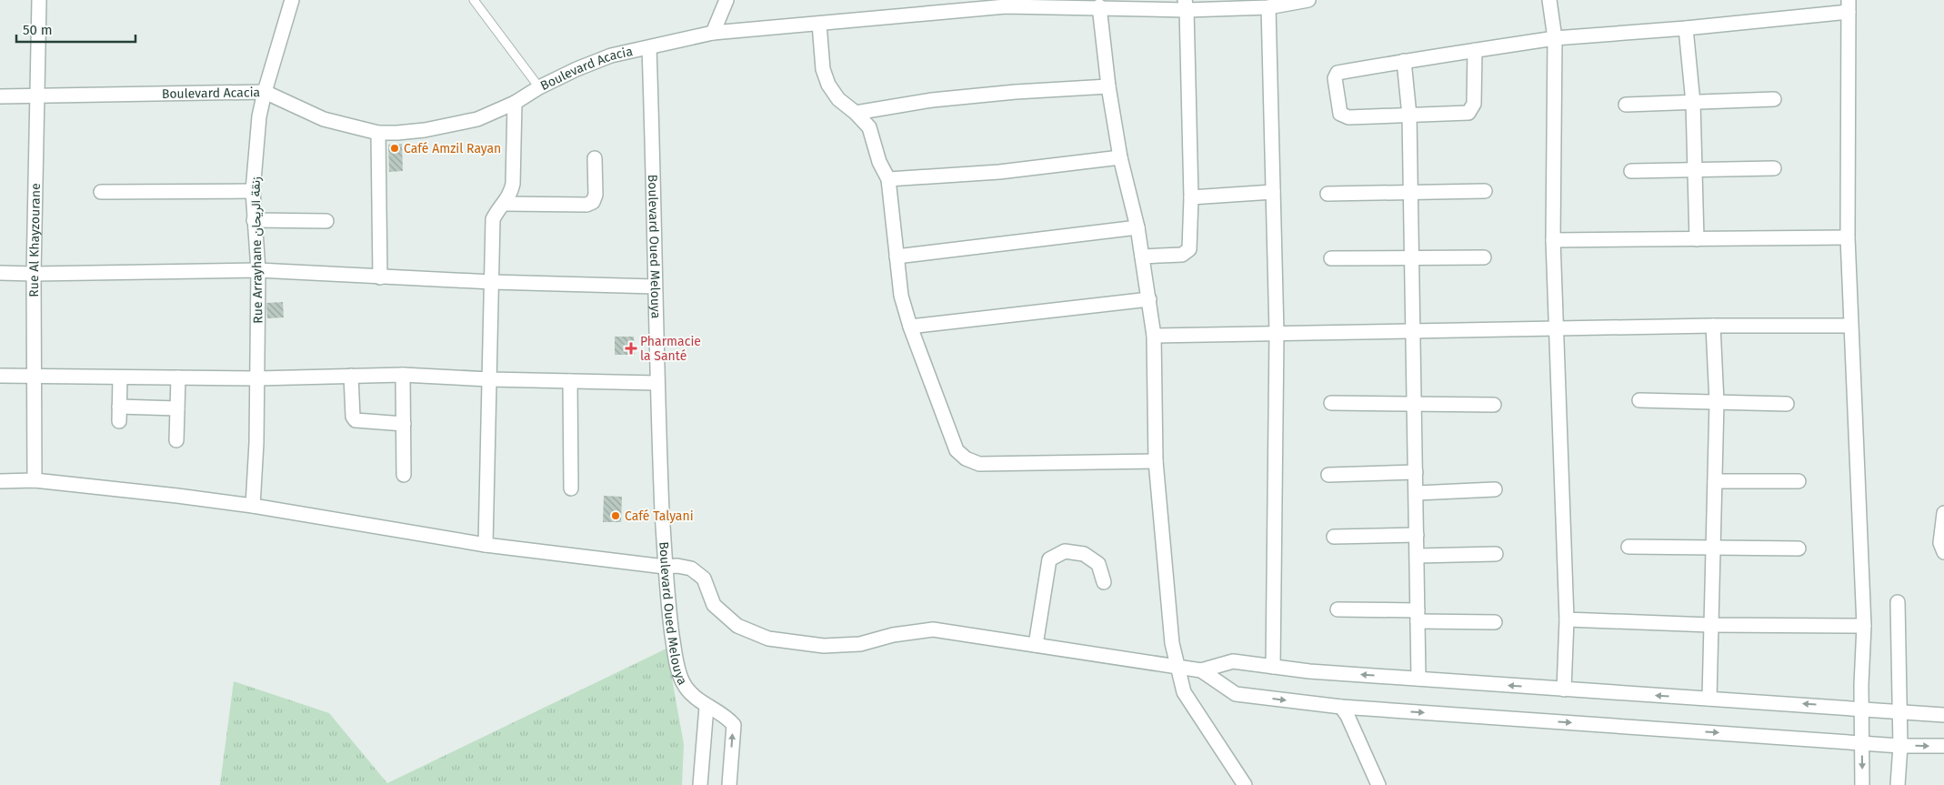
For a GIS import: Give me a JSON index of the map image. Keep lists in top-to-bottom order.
{
  "streets": {
    "street": [
      "Boulevard Acacia",
      "Rue Al Khayzourane",
      "Boulevard Oued Melouya",
      "Rue Arrayhane زنقة الريحان"
    ]
  },
  "crossings": [
    ["Boulevard Acacia", "Rue Al Khayzourane"],
    ["Boulevard Acacia", "Boulevard Oued Melouya"],
    ["Boulevard Acacia", "Rue Arrayhane زنقة الريحان"]
  ],
  "places": {
    "other": ["Café Amzil Rayan", "Café Talyani"],
    "health": ["Pharmacie la Santé"]
  },
  "scale_bar": "50 m"
}
